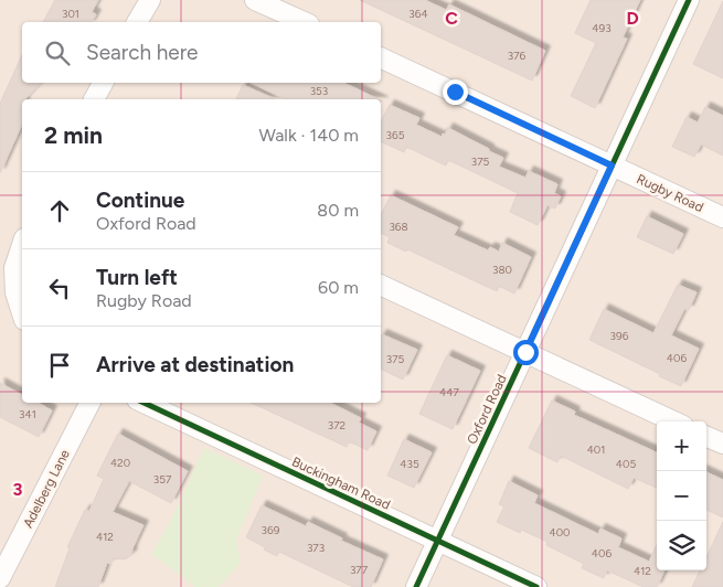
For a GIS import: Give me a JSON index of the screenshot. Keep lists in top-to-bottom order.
{
  "streets": {
    "street": [
      "Rugby Road",
      "Oxford Road",
      "Buckingham Road",
      "Adelberg Lane"
    ]
  },
  "crossings": [
    ["Rugby Road", "Oxford Road"],
    ["Oxford Road", "Buckingham Road"]
  ],
  "house_numbers": [
    "301",
    "364",
    "493",
    "376",
    "353",
    "365",
    "375",
    "368",
    "380",
    "396",
    "406",
    "375",
    "447",
    "341",
    "372",
    "401",
    "420",
    "435",
    "405",
    "357",
    "369",
    "400",
    "412",
    "373",
    "406",
    "377",
    "412"
  ],
  "page": {
    "search": "Search here",
    "heading": ["2 min", "Walk · 140 m"],
    "list": [
      ["Continue", "Oxford Road", "80 m"],
      ["Turn left", "Rugby Road", "60 m"],
      "Arrive at destination"
    ],
    "map_buttons": ["+", "−"]
  },
  "grid": {
    "columns": ["C", "D"],
    "rows": ["3"]
  }
}
